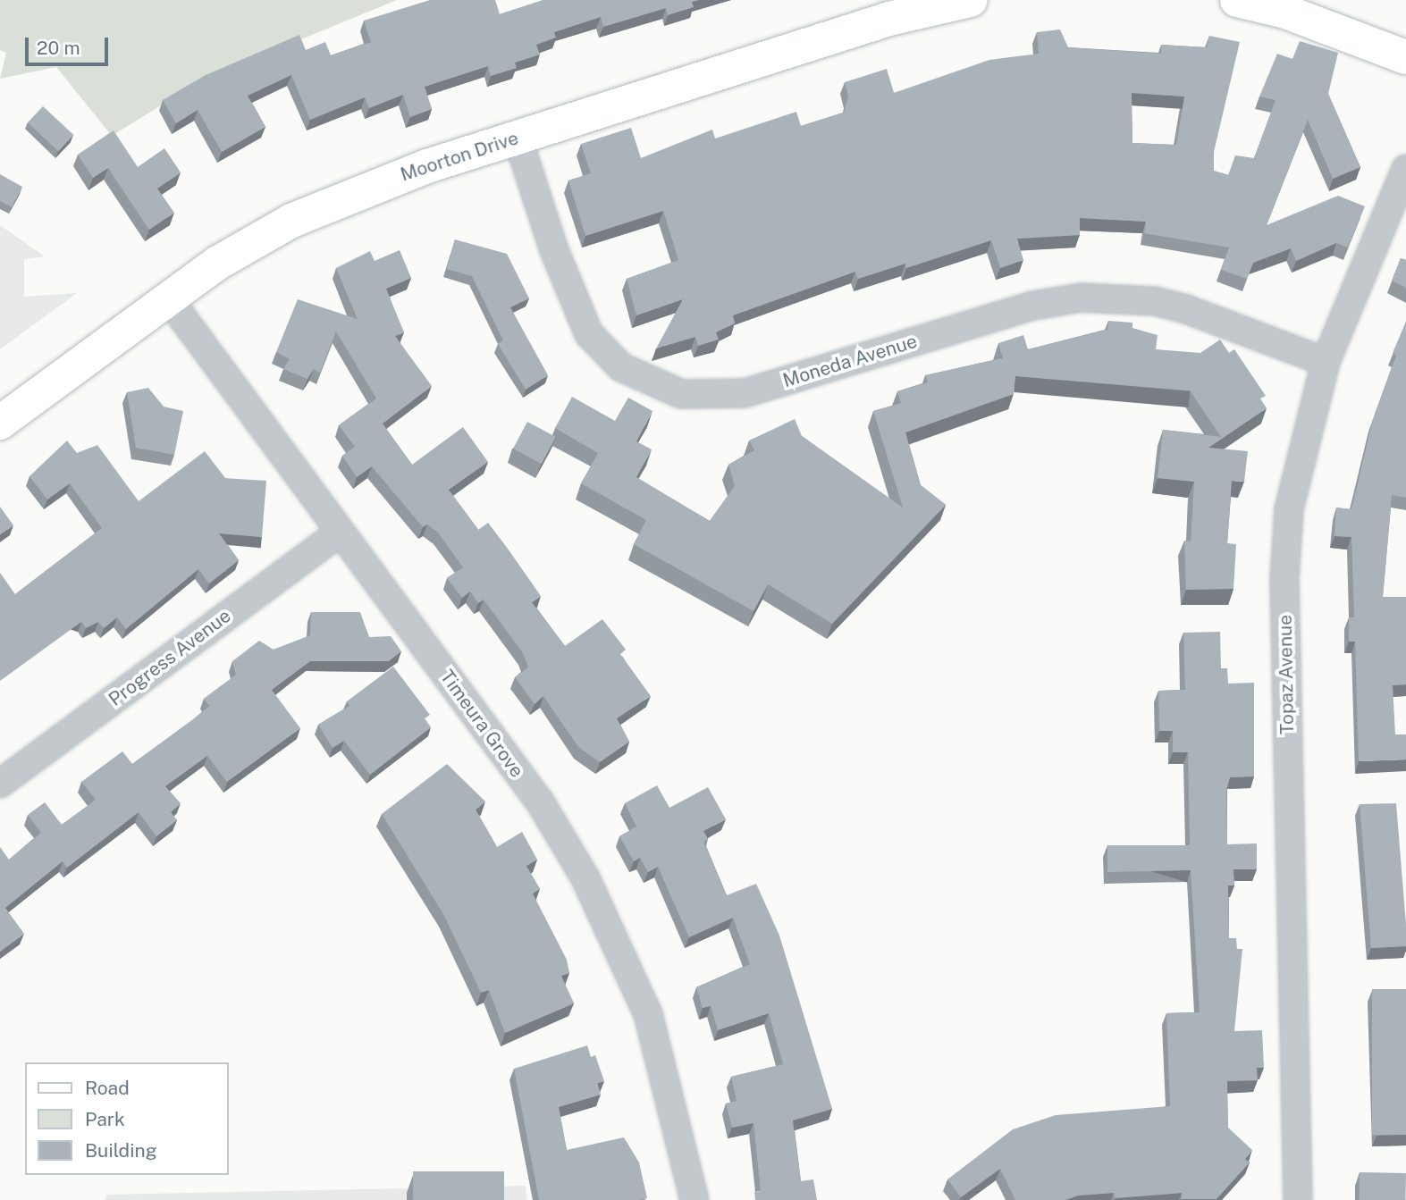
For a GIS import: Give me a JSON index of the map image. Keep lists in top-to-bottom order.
{
  "streets": {
    "street": [
      "Moorton Drive",
      "Moneda Avenue",
      "Progress Avenue",
      "Topaz Avenue",
      "Timeura Grove"
    ]
  },
  "crossings": [
    ["Moorton Drive", "Moneda Avenue"],
    ["Moorton Drive", "Timeura Grove"],
    ["Moneda Avenue", "Topaz Avenue"],
    ["Progress Avenue", "Timeura Grove"]
  ],
  "legend": ["Road", "Park", "Building"],
  "scale_bar": "20 m"
}
